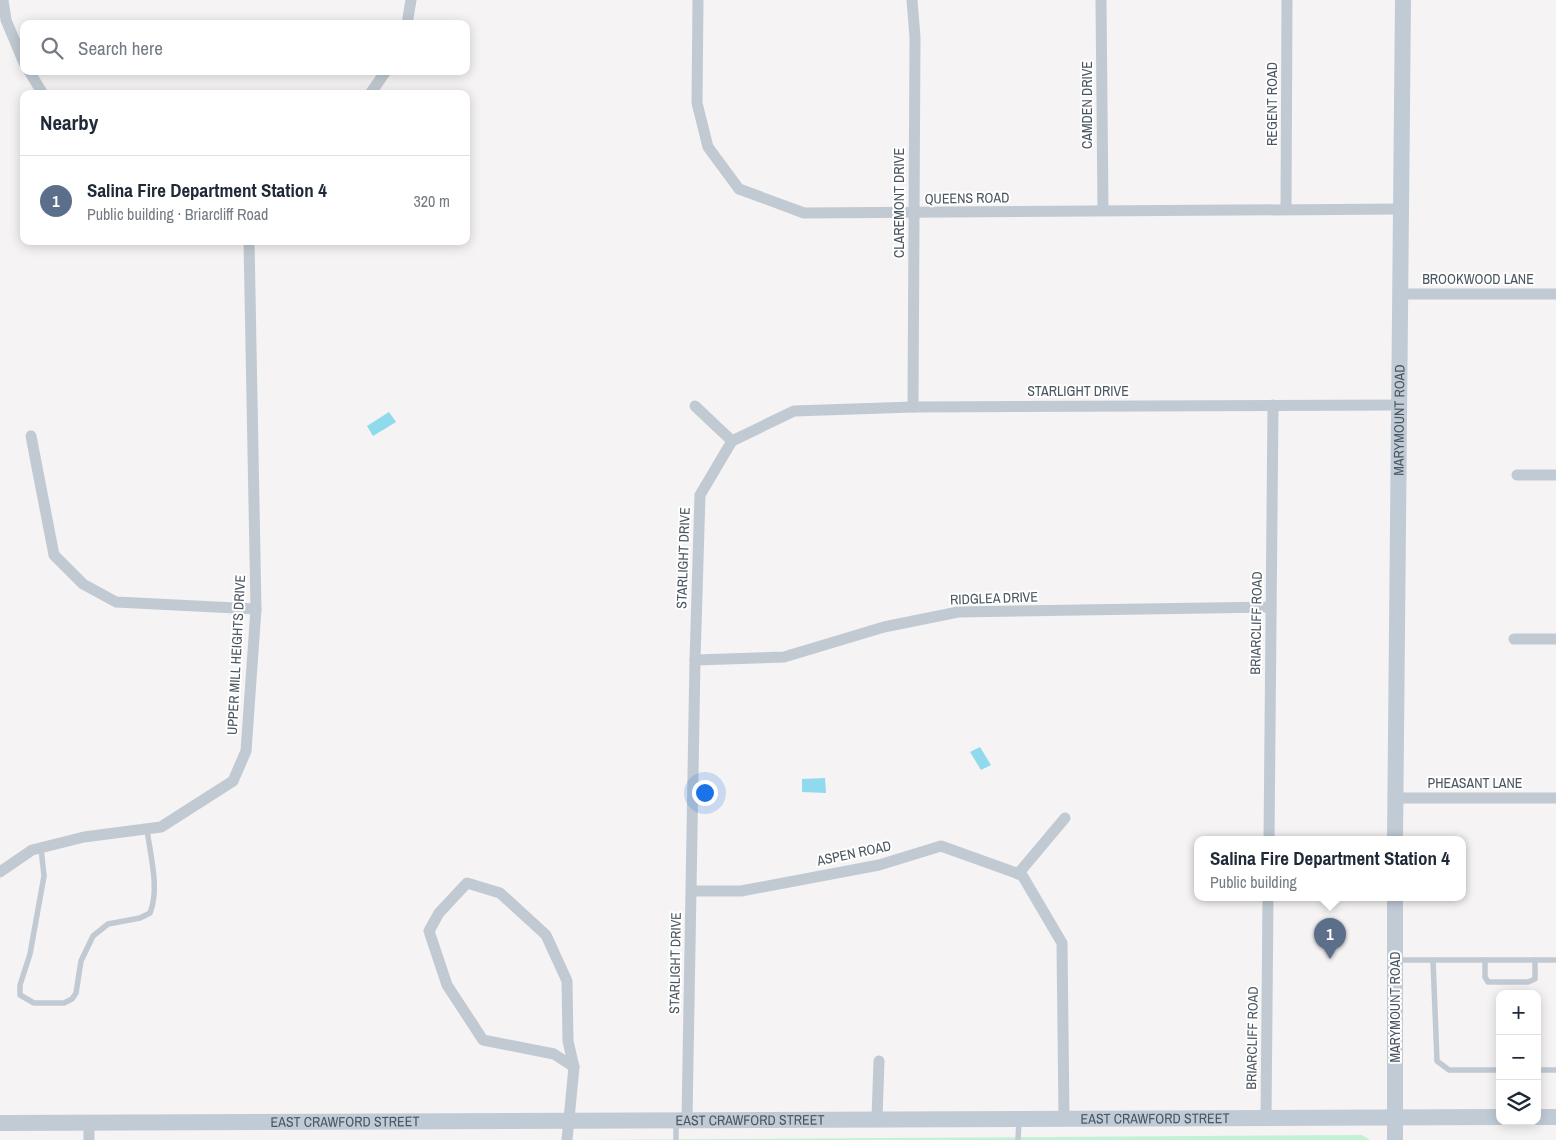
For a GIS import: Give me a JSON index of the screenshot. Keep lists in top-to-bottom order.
{
  "streets": {
    "street": [
      "REGENT ROAD",
      "CAMDEN DRIVE",
      "QUEENS ROAD",
      "CLAREMONT DRIVE",
      "BROOKWOOD LANE",
      "STARLIGHT DRIVE",
      "MARYMOUNT ROAD",
      "RIDGLEA DRIVE",
      "BRIARCLIFF ROAD",
      "UPPER MILL HEIGHTS DRIVE",
      "PHEASANT LANE",
      "ASPEN ROAD",
      "EAST CRAWFORD STREET"
    ]
  },
  "crossings": [
    ["REGENT ROAD", "QUEENS ROAD"],
    ["CAMDEN DRIVE", "QUEENS ROAD"],
    ["QUEENS ROAD", "CLAREMONT DRIVE"],
    ["QUEENS ROAD", "MARYMOUNT ROAD"],
    ["CLAREMONT DRIVE", "STARLIGHT DRIVE"],
    ["BROOKWOOD LANE", "MARYMOUNT ROAD"],
    ["STARLIGHT DRIVE", "MARYMOUNT ROAD"],
    ["STARLIGHT DRIVE", "RIDGLEA DRIVE"],
    ["STARLIGHT DRIVE", "BRIARCLIFF ROAD"],
    ["STARLIGHT DRIVE", "ASPEN ROAD"],
    ["STARLIGHT DRIVE", "EAST CRAWFORD STREET"],
    ["MARYMOUNT ROAD", "PHEASANT LANE"],
    ["MARYMOUNT ROAD", "EAST CRAWFORD STREET"],
    ["RIDGLEA DRIVE", "BRIARCLIFF ROAD"],
    ["BRIARCLIFF ROAD", "EAST CRAWFORD STREET"]
  ],
  "page": {
    "search": "Search here",
    "heading": "Nearby",
    "list": [
      {
        "mark": "1",
        "name": "Salina Fire Department Station 4",
        "note": "Public building · Briarcliff Road",
        "value": "320 m"
      }
    ],
    "popup": ["Salina Fire Department Station 4", "Public building"],
    "pins": "1",
    "map_buttons": ["+", "−"]
  }
}
